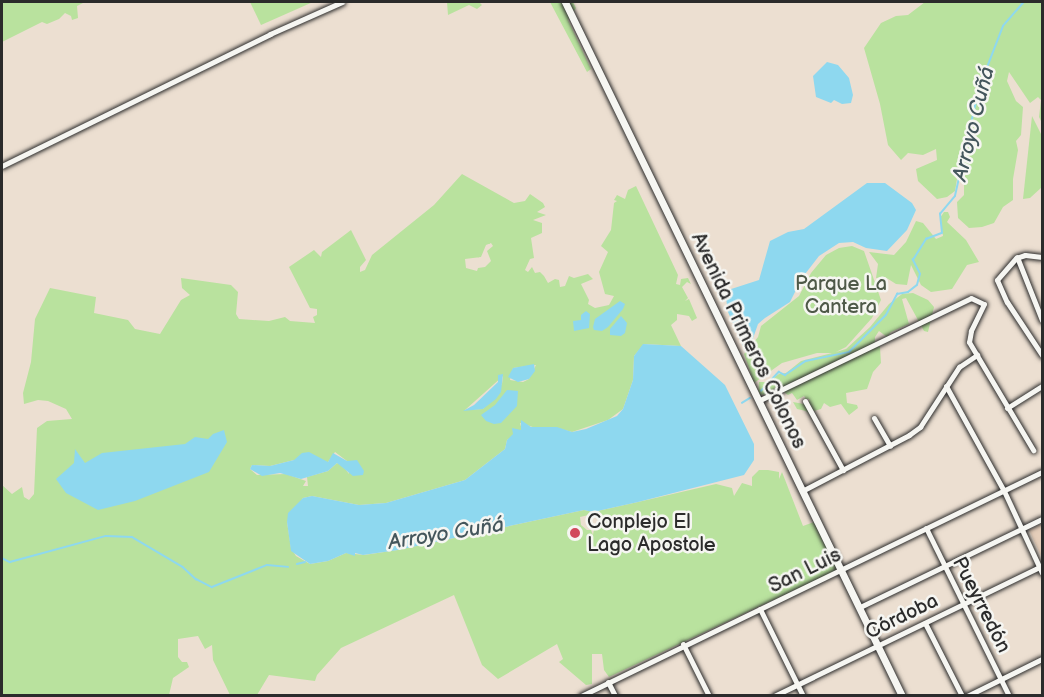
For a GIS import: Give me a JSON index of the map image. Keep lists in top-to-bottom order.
{
  "streets": {
    "street": [
      "Avenida Primeros Colonos",
      "San Luis",
      "Pueyrredón",
      "Córdoba"
    ]
  },
  "crossings": [
    ["Avenida Primeros Colonos", "San Luis"],
    ["Avenida Primeros Colonos", "Córdoba"],
    ["San Luis", "Pueyrredón"],
    ["Pueyrredón", "Córdoba"]
  ],
  "water": ["Arroyo Cuñá"],
  "parks": ["Parque La Cantera"],
  "places": ["Conplejo El Lago Apostole"]
}
